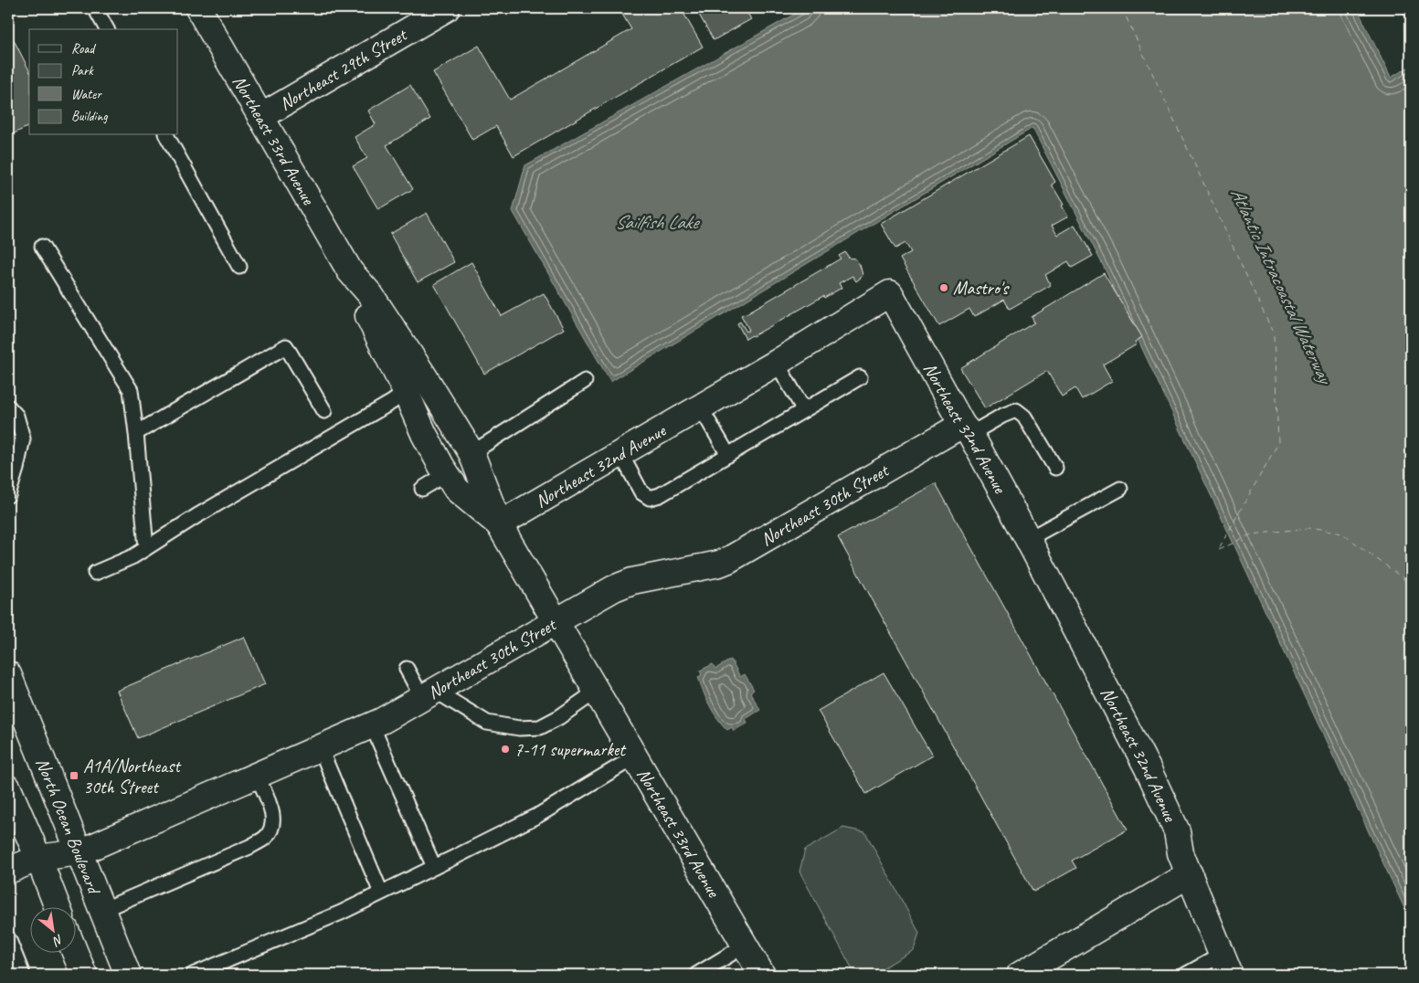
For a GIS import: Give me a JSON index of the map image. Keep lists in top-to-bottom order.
{
  "streets": {
    "street": [
      "Northeast 29th Street",
      "Northeast 33rd Avenue",
      "Northeast 32nd Avenue",
      "Northeast 30th Street",
      "North Ocean Boulevard"
    ]
  },
  "crossings": [
    ["Northeast 29th Street", "Northeast 33rd Avenue"],
    ["Northeast 33rd Avenue", "Northeast 32nd Avenue"],
    ["Northeast 33rd Avenue", "Northeast 30th Street"],
    ["Northeast 32nd Avenue", "Northeast 30th Street"],
    ["Northeast 30th Street", "North Ocean Boulevard"]
  ],
  "water": ["Sailfish Lake", "Atlantic Intracoastal Waterway"],
  "places": {
    "other": ["Mastro's", "7-11 supermarket"],
    "transit": ["A1A/Northeast 30th Street"]
  },
  "legend": [
    "Road",
    "Park",
    "Water",
    "Building"
  ],
  "north": "bottom right"
}
